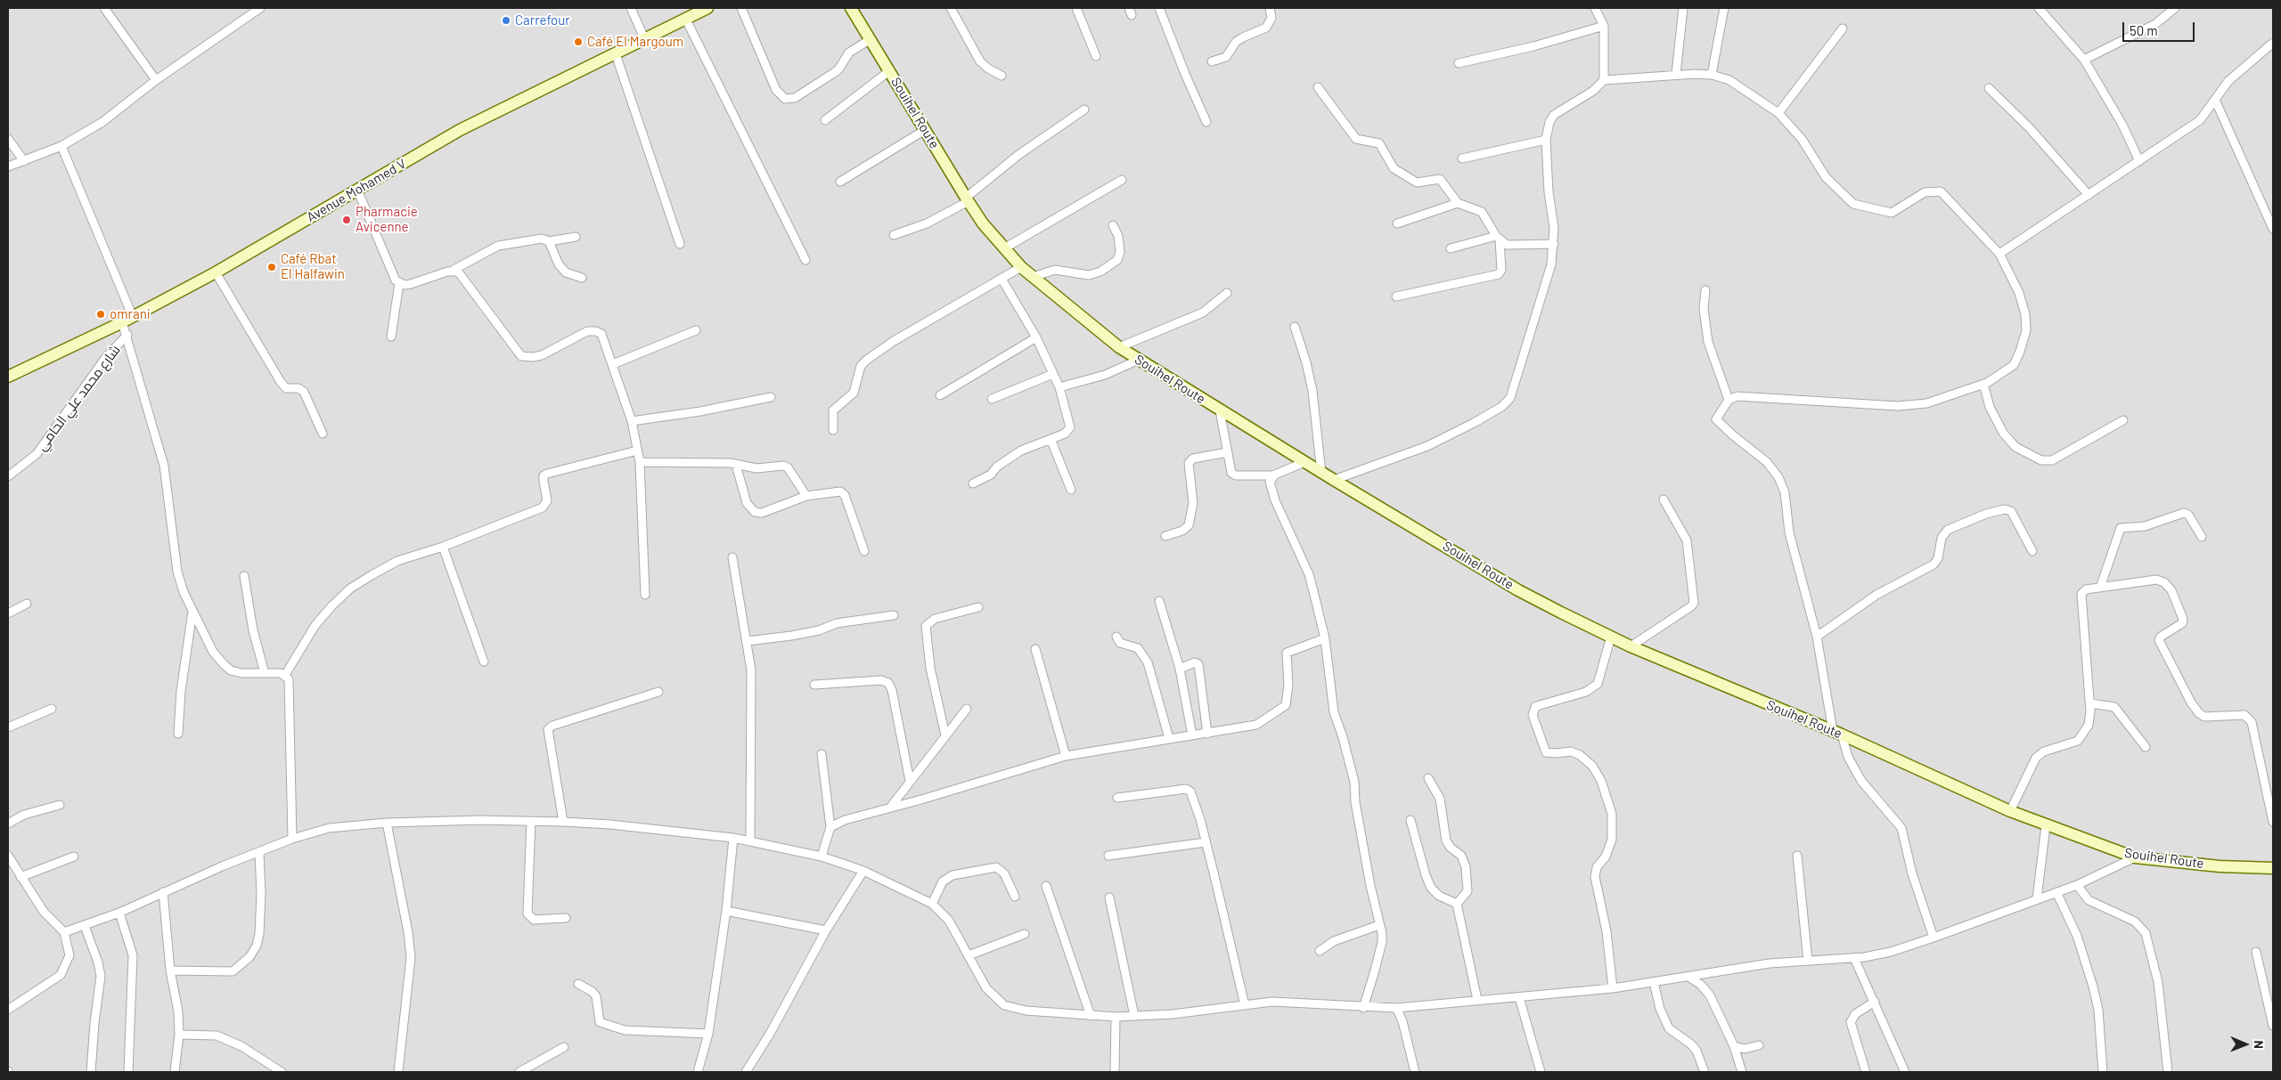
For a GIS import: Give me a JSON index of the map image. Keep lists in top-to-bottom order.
{
  "streets": {
    "main road": ["Souihel Route", "Avenue Mohamed V"],
    "street": ["شارع محمد علي الحامي"]
  },
  "places": [
    "Carrefour",
    "Café El Margoum",
    "Pharmacie Avicenne",
    "Café Rbat El Halfawin",
    "omrani"
  ],
  "scale_bar": "50 m",
  "north": "right"
}
